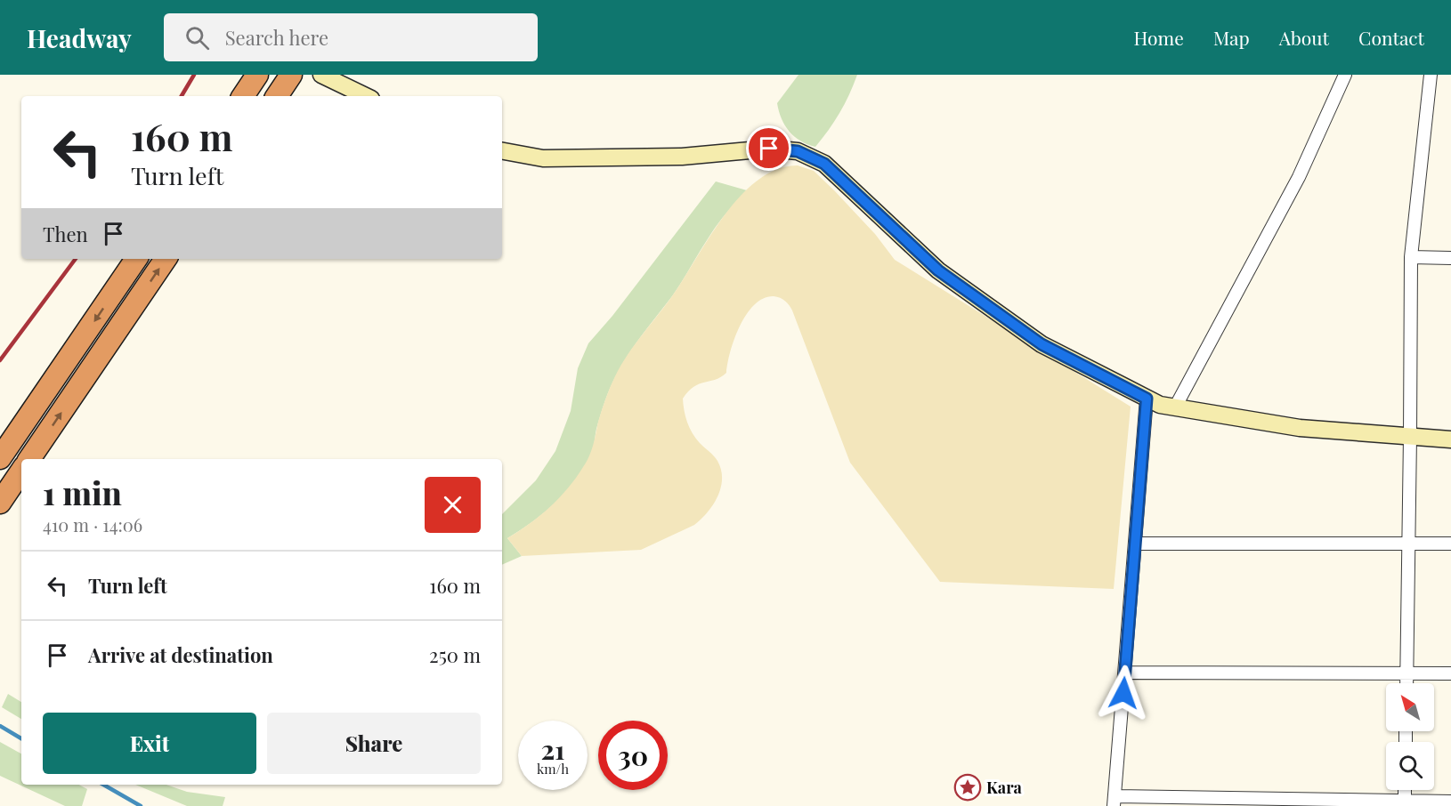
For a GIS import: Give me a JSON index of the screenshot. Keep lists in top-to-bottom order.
{
  "places": {
    "place": ["Kara"]
  },
  "north": "top left",
  "page": {
    "header": "Headway",
    "search": "Search here",
    "nav": [
      "Home",
      "Map",
      "About",
      "Contact"
    ],
    "turn": ["160 m", "Turn left"],
    "then": "Then",
    "heading": ["1 min", "410 m · 14:06"],
    "list": [
      {
        "name": "Turn left",
        "value": "160 m"
      },
      {
        "name": "Arrive at destination",
        "value": "250 m"
      }
    ],
    "buttons": ["Exit", "Share"],
    "speed": "21 km/h",
    "limit": "30"
  }
}
